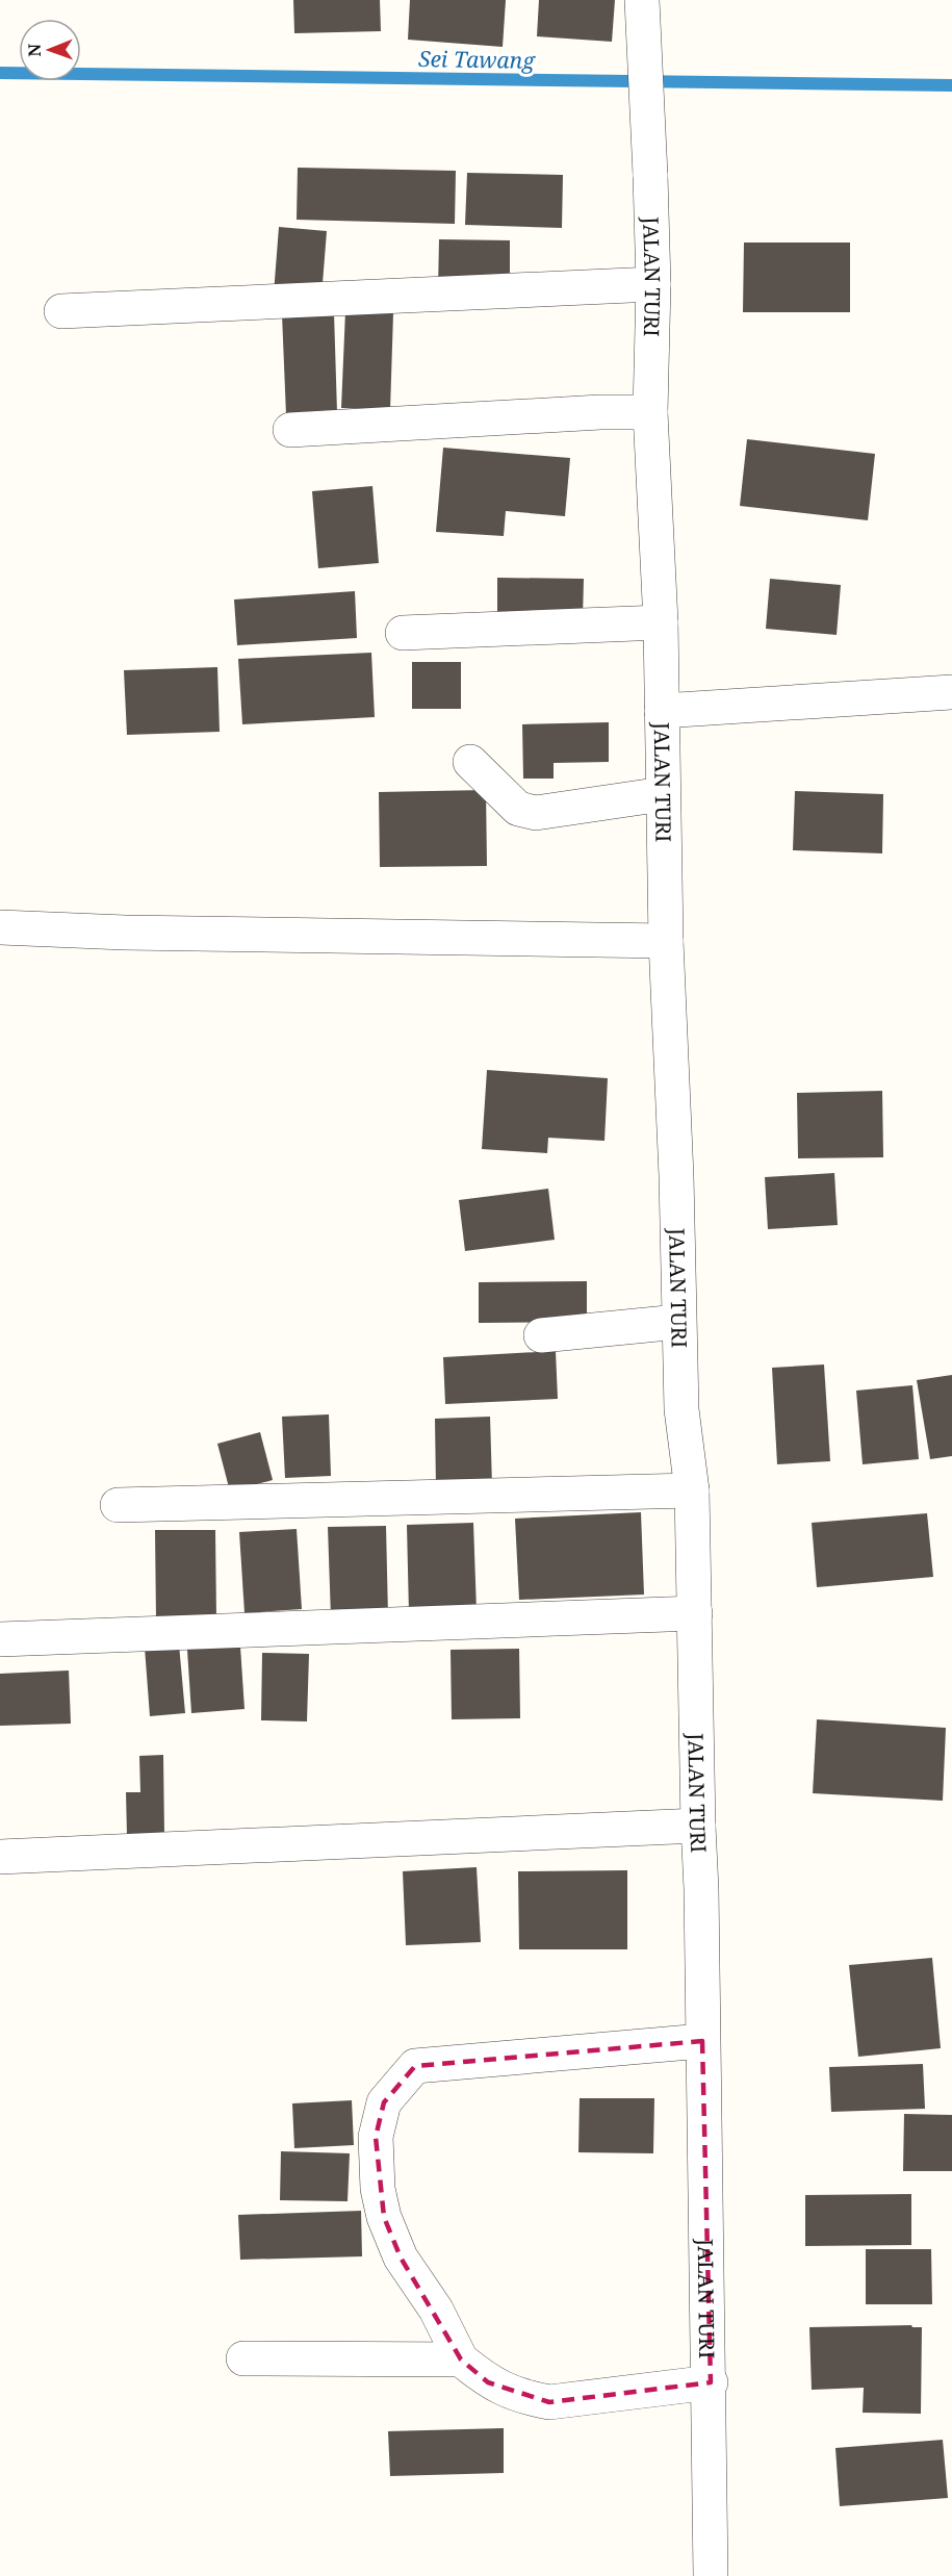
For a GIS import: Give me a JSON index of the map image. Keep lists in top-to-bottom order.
{
  "streets": {
    "street": ["JALAN TURI"]
  },
  "water": ["Sei Tawang"],
  "north": "left"
}
